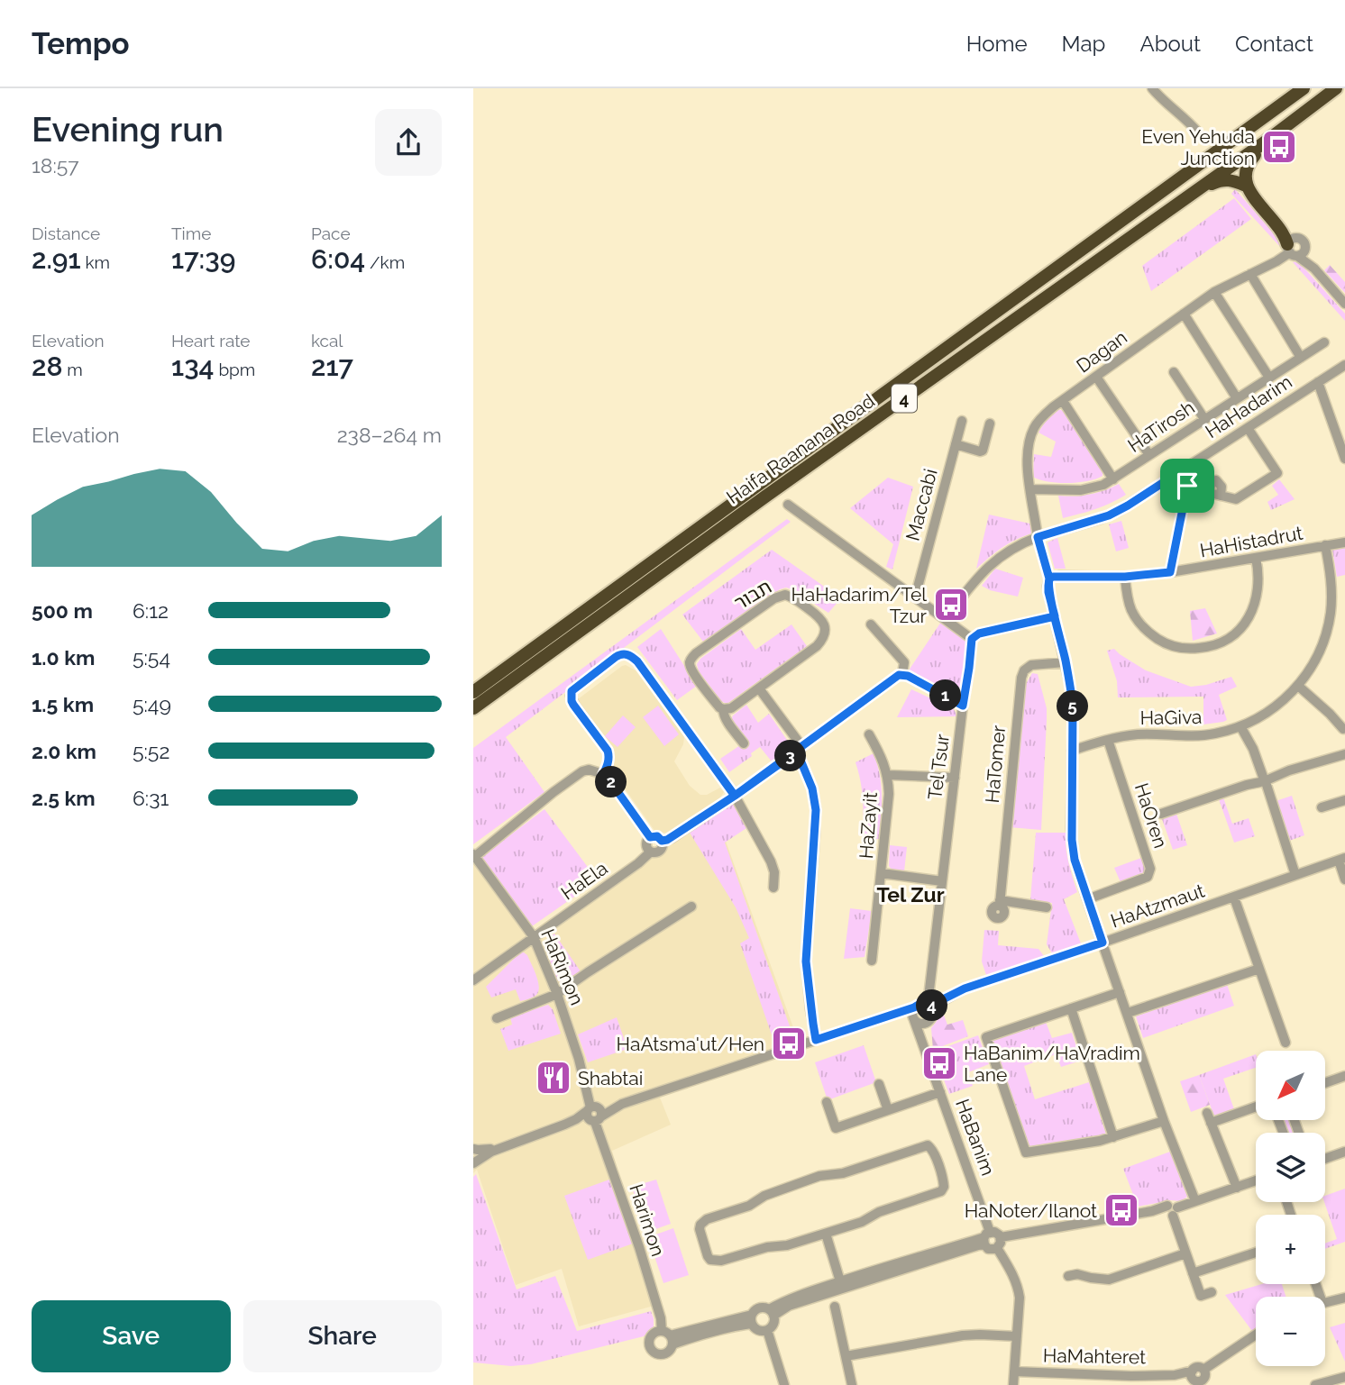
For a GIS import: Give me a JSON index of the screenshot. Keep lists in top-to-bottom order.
{
  "streets": {
    "highway": ["4", "Haifa Raanana Road"],
    "street": [
      "Dagan",
      "HaHadarim",
      "HaTirosh",
      "Maccabi",
      "HaHistadrut",
      "תבור",
      "HaGiva",
      "HaTomer",
      "Tel Tsur",
      "HaOren",
      "HaZayit",
      "HaEla",
      "HaAtzmaut",
      "HaRimon",
      "HaBanim",
      "Harimon",
      "HaMahteret"
    ]
  },
  "crossings": [
    ["Dagan", "HaHadarim"],
    ["Dagan", "HaTirosh"],
    ["HaHistadrut", "HaGiva"],
    ["HaGiva", "HaOren"],
    ["Tel Tsur", "HaAtzmaut"],
    ["Tel Tsur", "HaBanim"],
    ["HaEla", "HaRimon"],
    ["HaAtzmaut", "HaBanim"],
    ["HaRimon", "Harimon"]
  ],
  "districts": ["Tel Zur"],
  "places": {
    "bus stop": [
      "Even Yehuda Junction",
      "HaHadarim/Tel Tzur",
      "HaAtsma'ut/Hen",
      "HaBanim/HaVradim Lane",
      "HaNoter/Ilanot"
    ],
    "restaurant": ["Shabtai"]
  },
  "north": "bottom left",
  "page": {
    "header": "Tempo",
    "nav": [
      "Home",
      "Map",
      "About",
      "Contact"
    ],
    "heading": ["Evening run", "18:57"],
    "stats": [
      ["Distance", "2.91 km"],
      ["Time", "17:39"],
      ["Pace", "6:04 /km"],
      ["Elevation", "28 m"],
      ["Heart rate", "134 bpm"],
      ["kcal", "217"]
    ],
    "chart": ["Elevation", "238–264 m"],
    "list": [
      {
        "name": "500 m",
        "note": "6:12"
      },
      {
        "name": "1.0 km",
        "note": "5:54"
      },
      {
        "name": "1.5 km",
        "note": "5:49"
      },
      {
        "name": "2.0 km",
        "note": "5:52"
      },
      {
        "name": "2.5 km",
        "note": "6:31"
      }
    ],
    "pins": [
      "1",
      "5",
      "3",
      "2",
      "4"
    ],
    "map_buttons": ["+", "−"],
    "buttons": ["Save", "Share"]
  }
}
